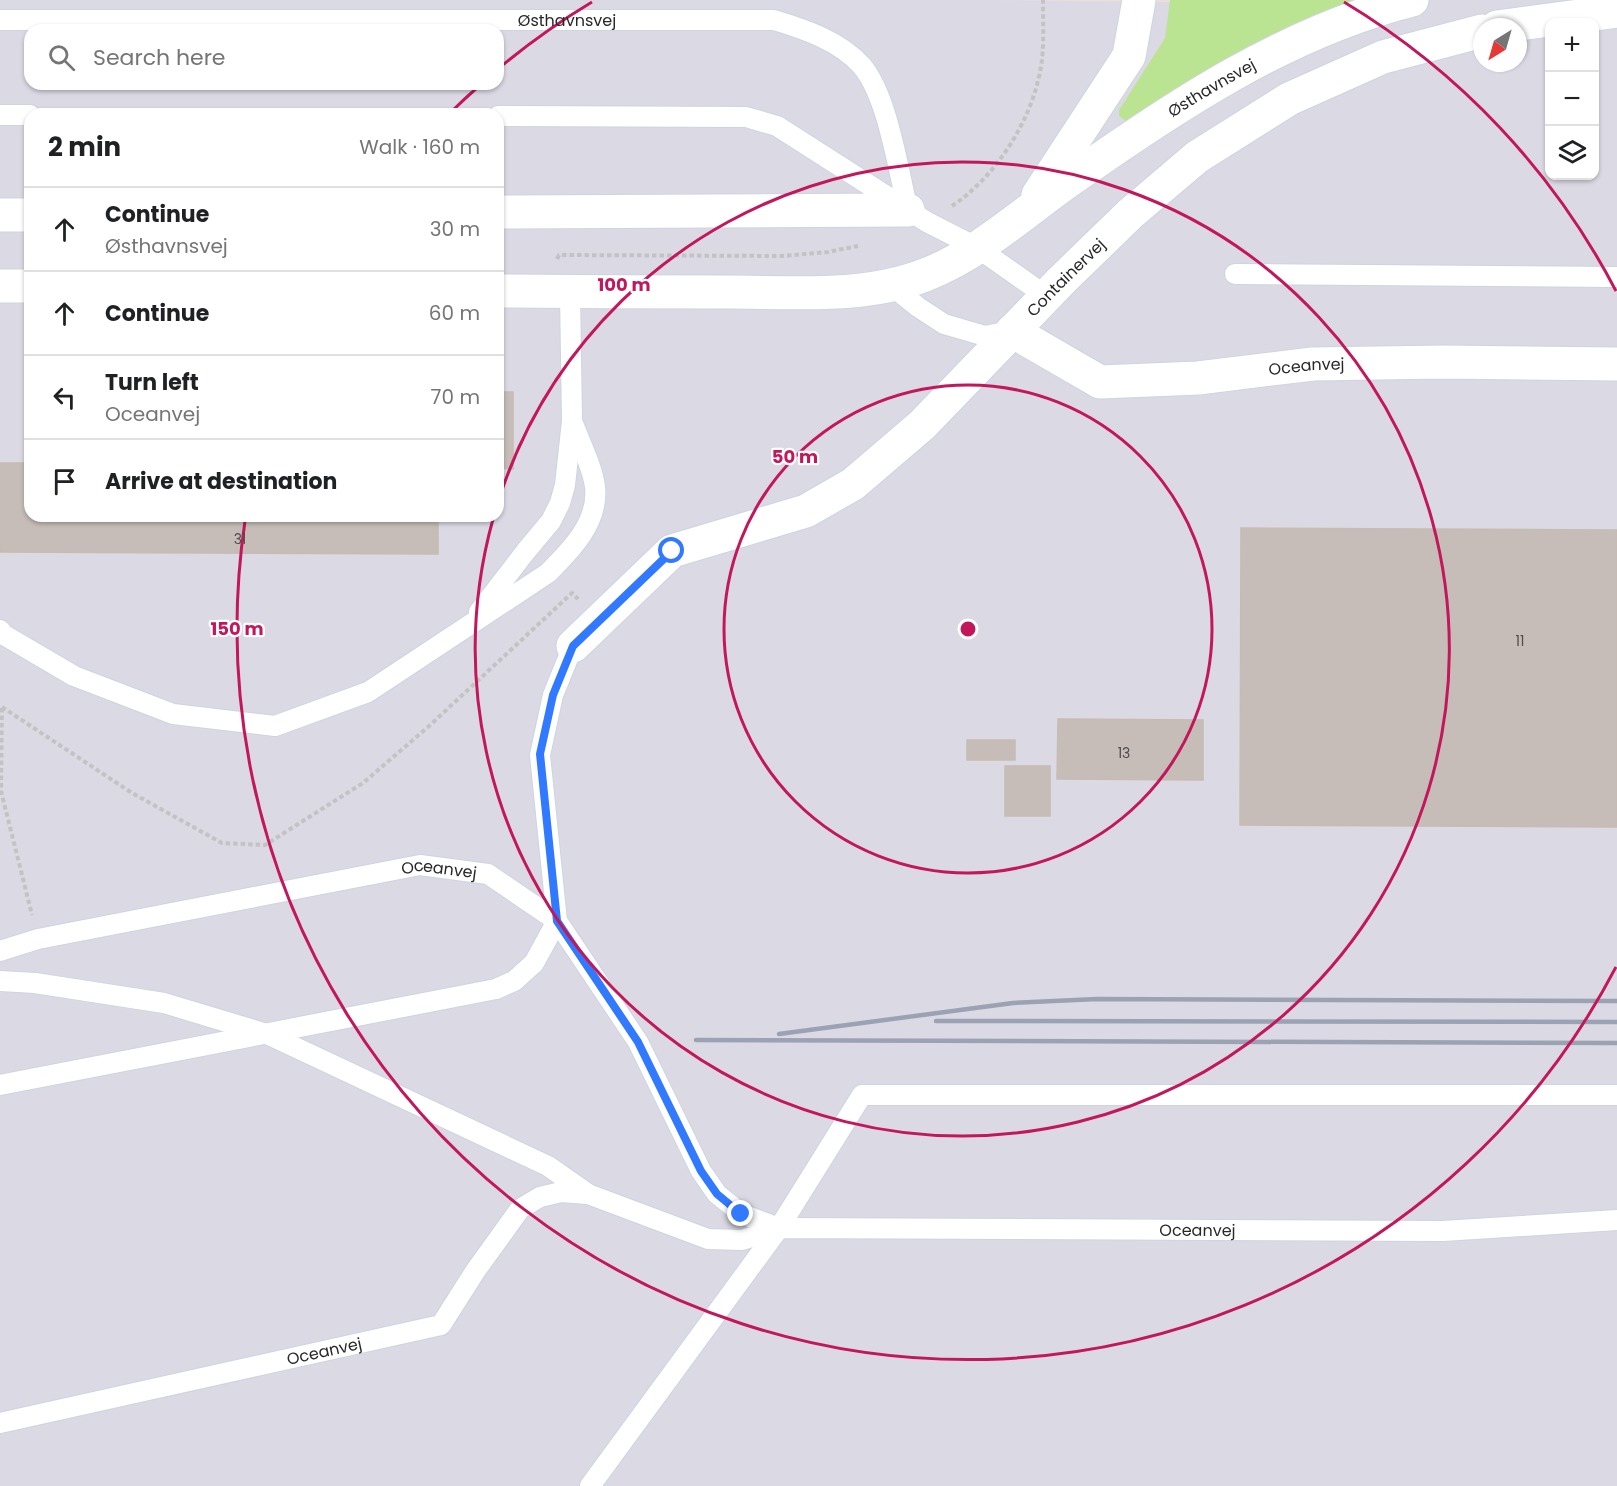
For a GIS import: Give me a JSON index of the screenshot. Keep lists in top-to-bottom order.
{
  "streets": {
    "street": ["Østhavnsvej", "Containervej", "Oceanvej"]
  },
  "crossings": [
    ["Containervej", "Oceanvej"]
  ],
  "house_numbers": ["31", "11", "13"],
  "north": "bottom left",
  "page": {
    "map_buttons": ["+", "−"],
    "search": "Search here",
    "heading": ["2 min", "Walk · 160 m"],
    "list": [
      ["Continue", "Østhavnsvej", "30 m"],
      ["Continue", "60 m"],
      ["Turn left", "Oceanvej", "70 m"],
      "Arrive at destination"
    ]
  },
  "rings": ["100 m", "50 m", "150 m"]
}
